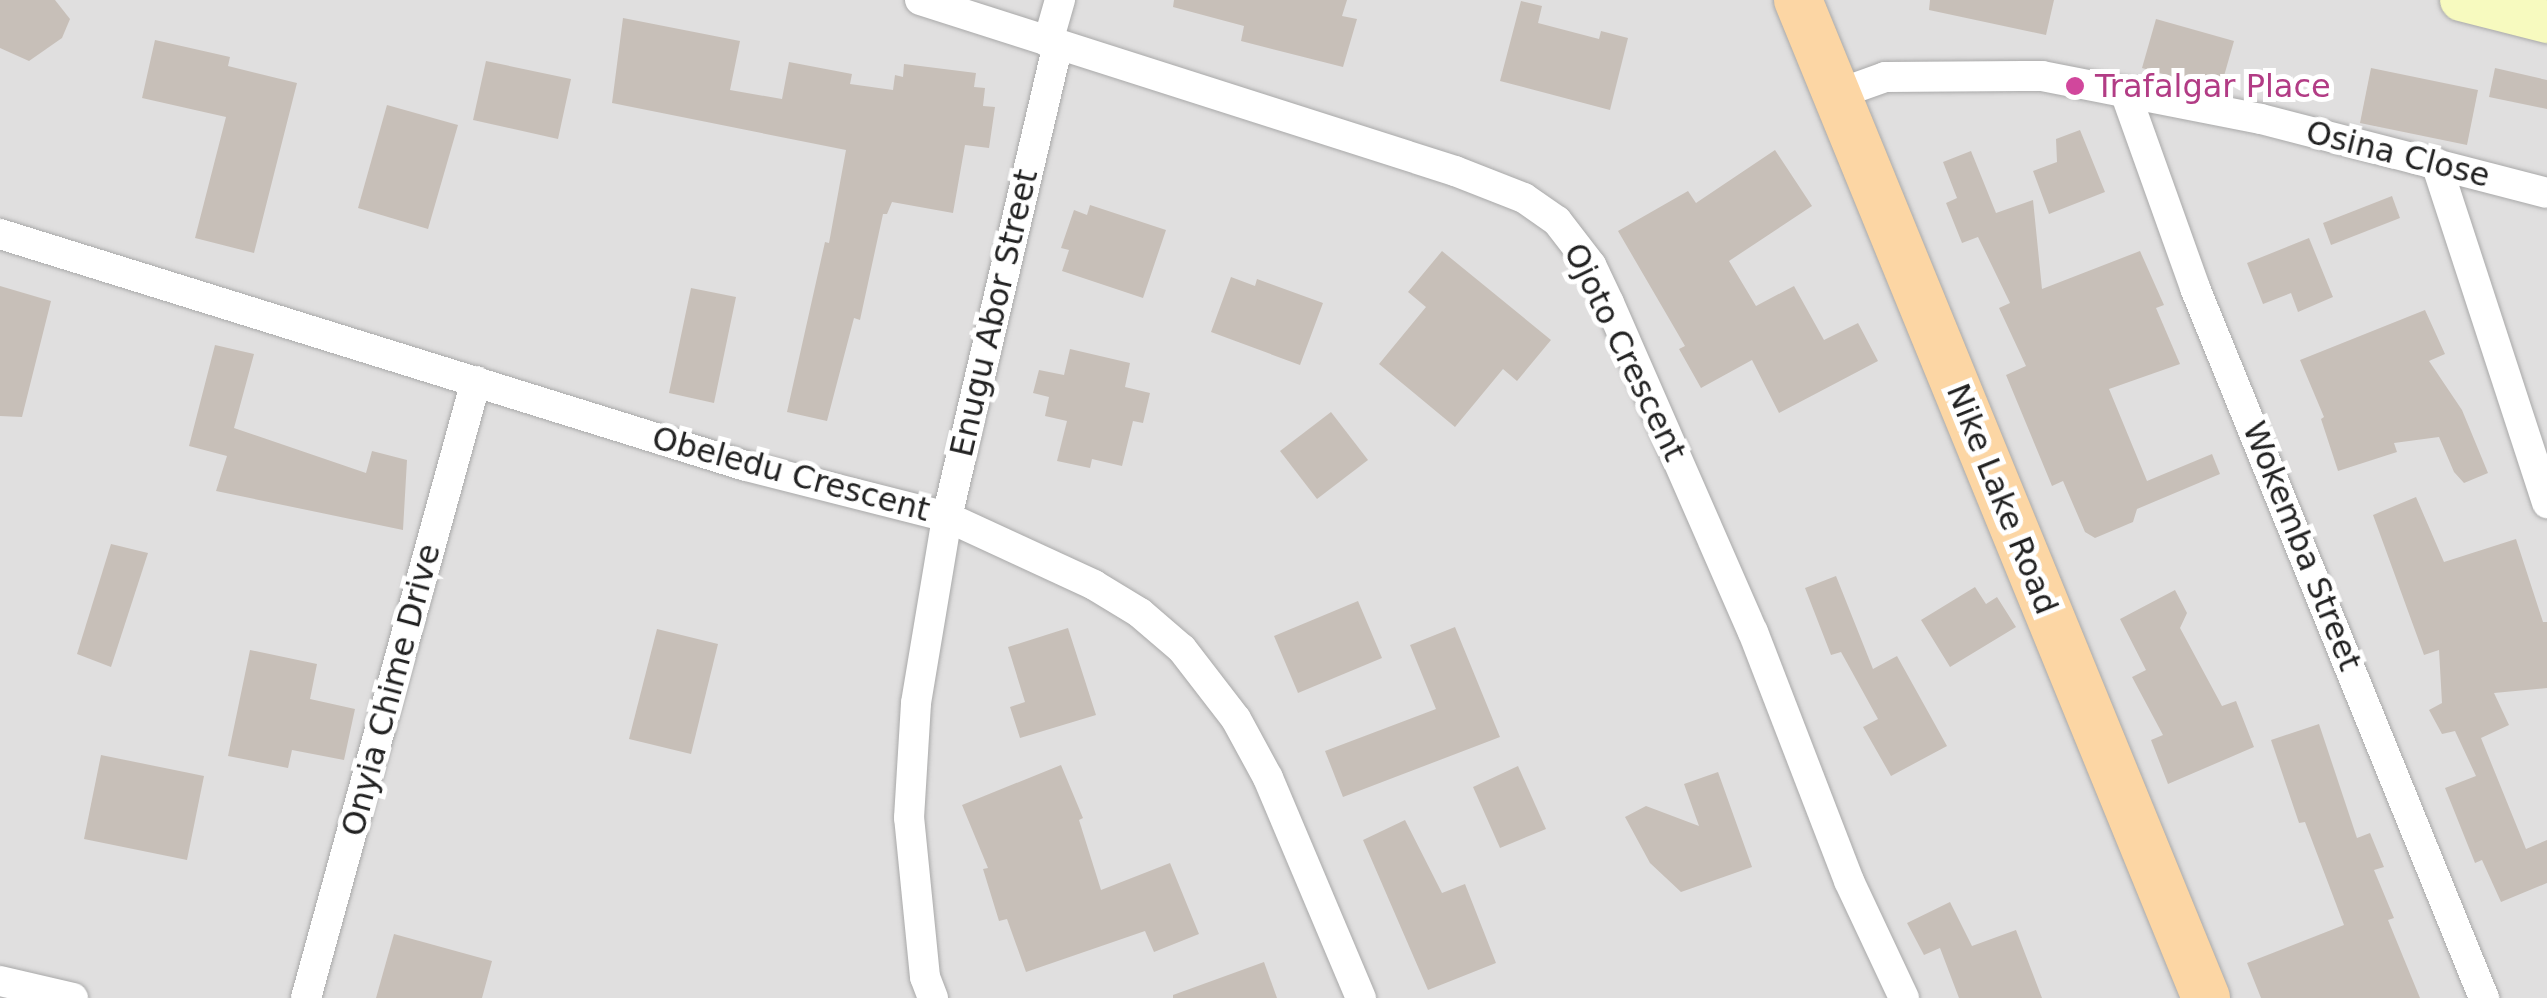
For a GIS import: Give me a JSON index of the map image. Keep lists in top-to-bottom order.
{
  "streets": {
    "main road": ["Nike Lake Road"],
    "street": [
      "Osina Close",
      "Enugu Abor Street",
      "Ojoto Crescent",
      "Obeledu Crescent",
      "Wokemba Street",
      "Onyia Chime Drive"
    ]
  },
  "crossings": [
    ["Osina Close", "Nike Lake Road"],
    ["Osina Close", "Wokemba Street"],
    ["Enugu Abor Street", "Ojoto Crescent"],
    ["Enugu Abor Street", "Obeledu Crescent"],
    ["Obeledu Crescent", "Onyia Chime Drive"]
  ],
  "places": ["Trafalgar Place"]
}
